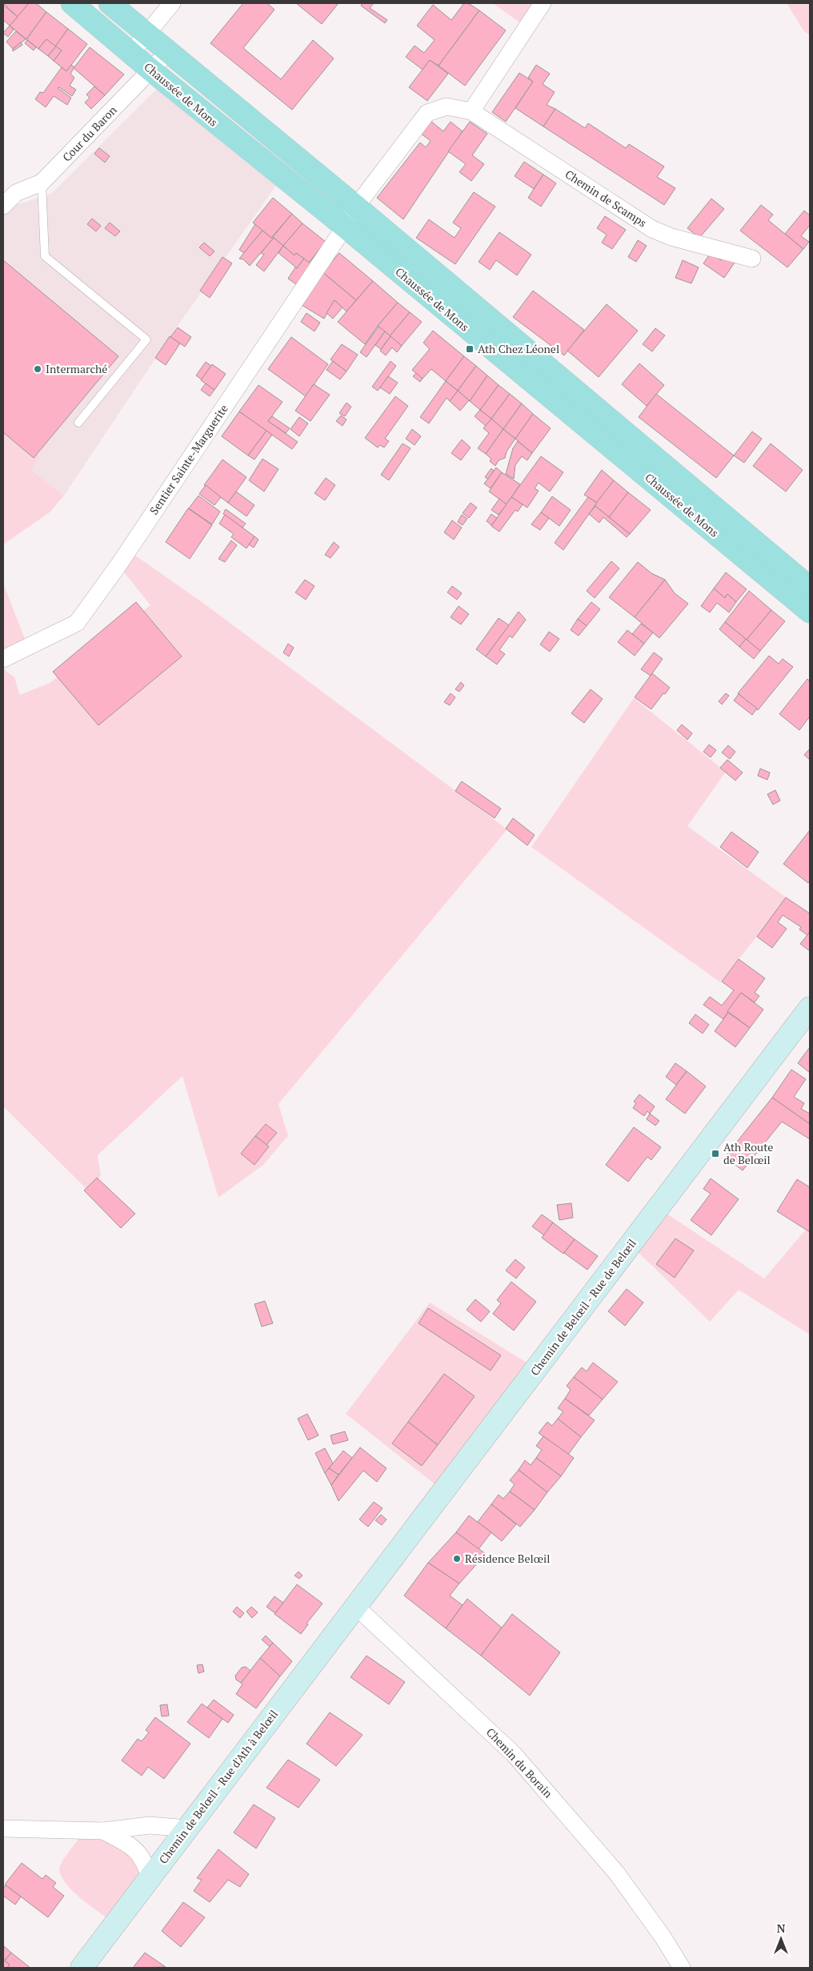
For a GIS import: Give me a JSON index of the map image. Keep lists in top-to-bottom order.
{
  "streets": {
    "main road": ["Chaussée de Mons"],
    "street": [
      "Cour du Baron",
      "Chemin de Scamps",
      "Sentier Sainte-Marguerite",
      "Chemin de Belœil - Rue de Belœil",
      "Chemin du Borain",
      "Chemin de Belœil - Rue d'Ath à Belœil"
    ]
  },
  "crossings": [
    ["Chaussée de Mons", "Cour du Baron"],
    ["Chaussée de Mons", "Chemin de Scamps"],
    ["Chaussée de Mons", "Sentier Sainte-Marguerite"],
    ["Chemin de Scamps", "Sentier Sainte-Marguerite"],
    ["Chemin de Belœil - Rue de Belœil", "Chemin du Borain"],
    ["Chemin de Belœil - Rue de Belœil", "Chemin de Belœil - Rue d'Ath à Belœil"],
    ["Chemin du Borain", "Chemin de Belœil - Rue d'Ath à Belœil"]
  ],
  "places": {
    "transit": ["Ath Chez Léonel", "Ath Route de Belœil"],
    "other": ["Intermarché", "Résidence Belœil"]
  },
  "north": "top"
}
